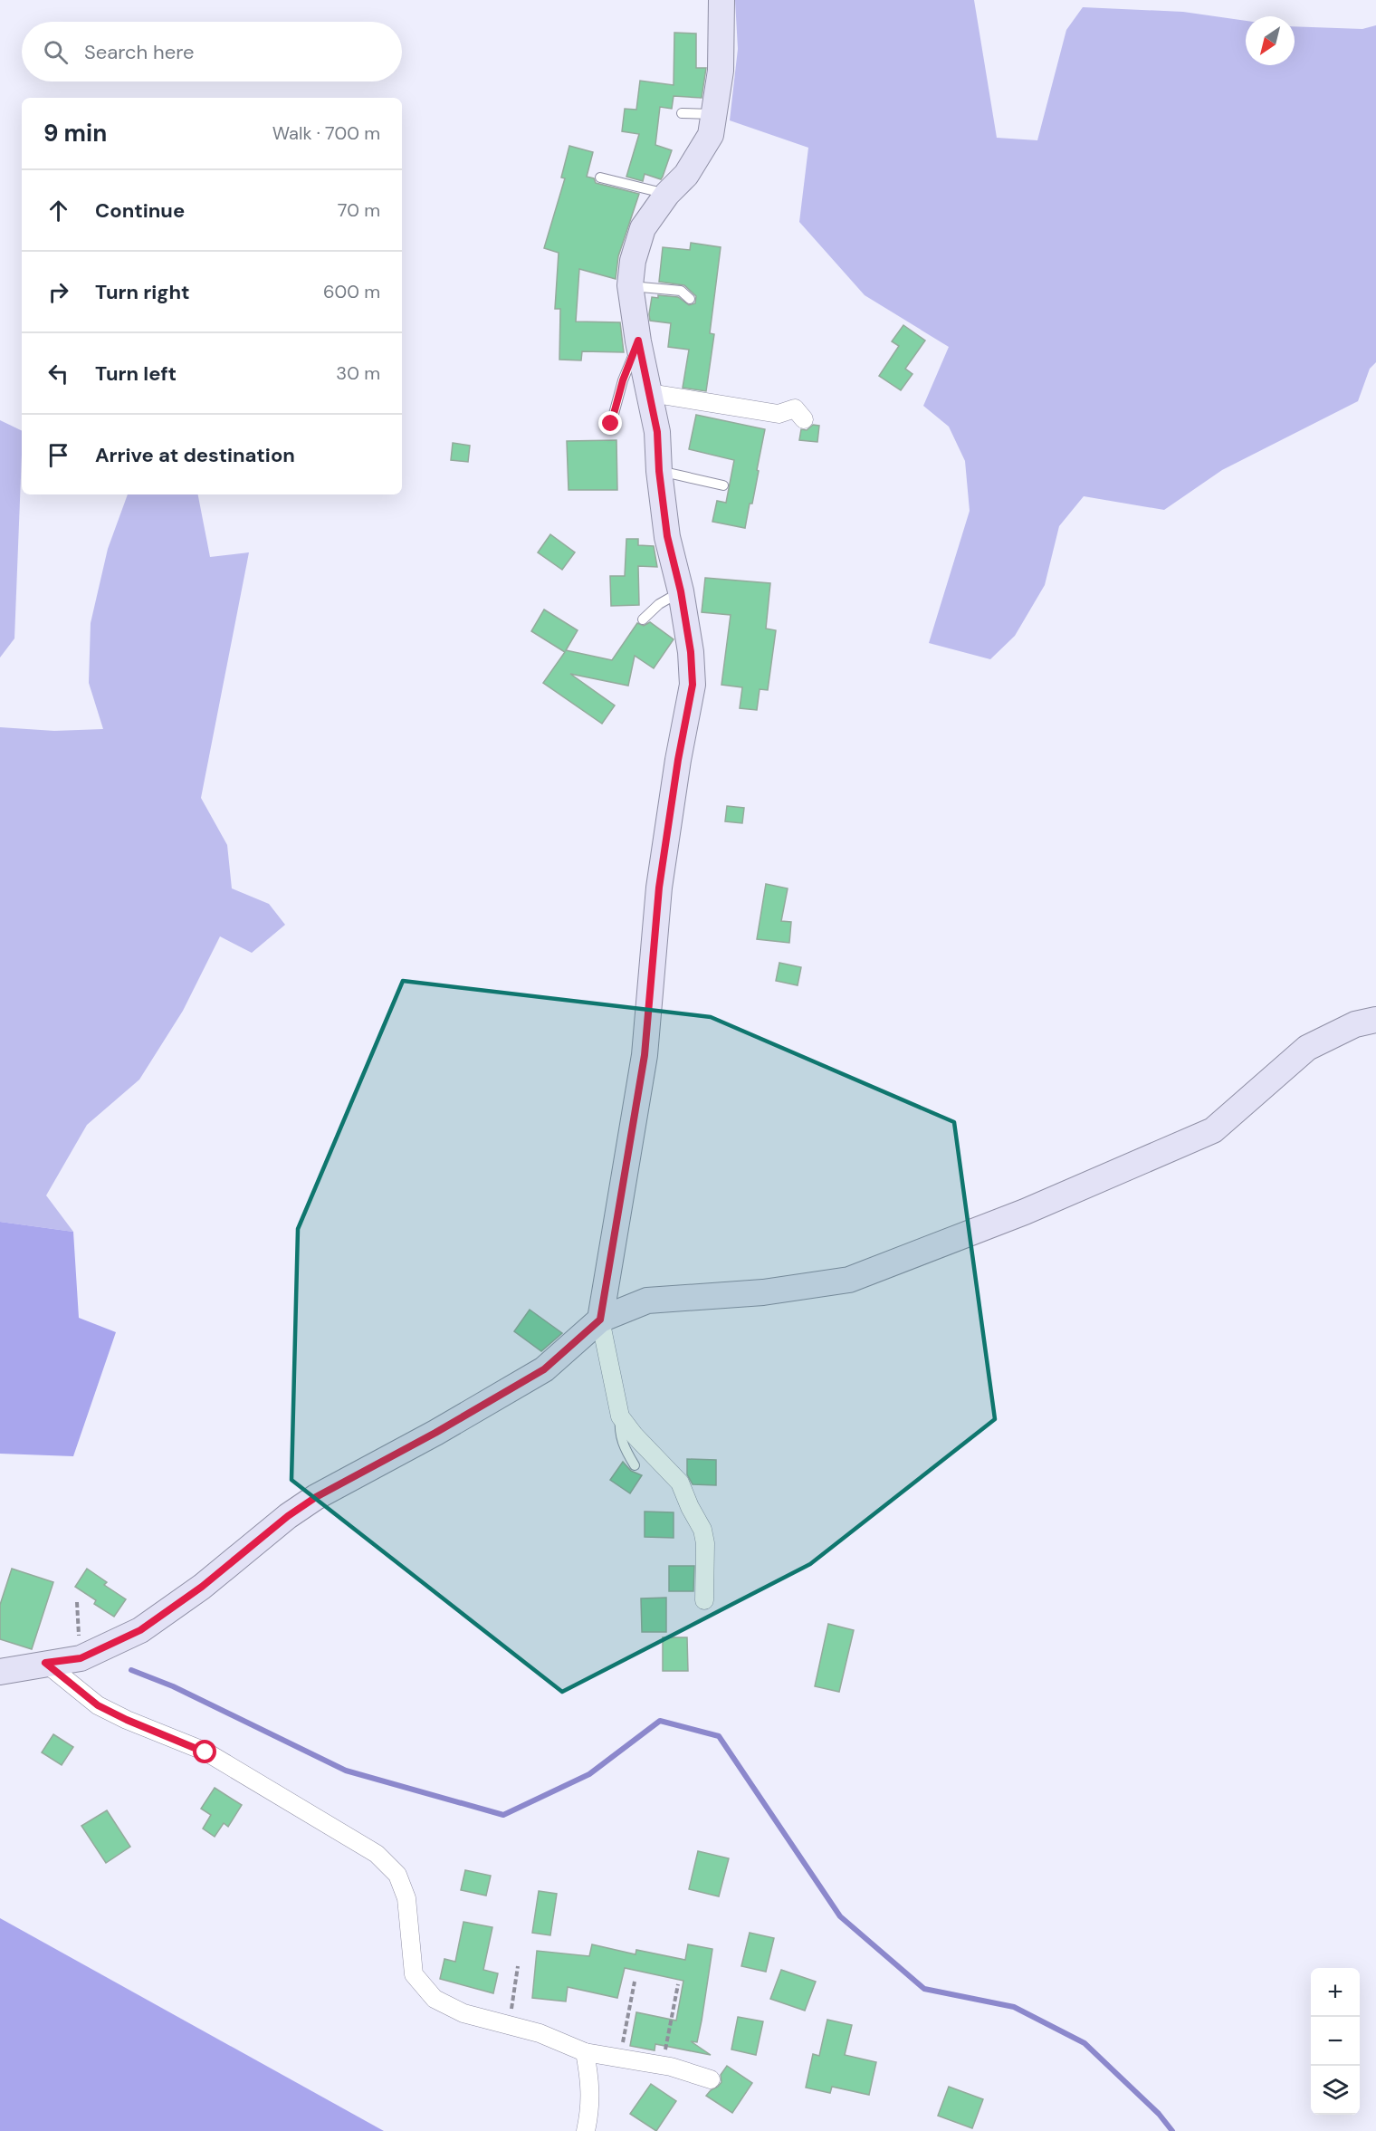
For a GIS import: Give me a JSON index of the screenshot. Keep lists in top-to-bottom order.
{
  "north": "bottom left",
  "page": {
    "search": "Search here",
    "heading": ["9 min", "Walk · 700 m"],
    "list": [
      ["Continue", "70 m"],
      ["Turn right", "600 m"],
      ["Turn left", "30 m"],
      "Arrive at destination"
    ],
    "map_buttons": ["+", "−"]
  }
}
